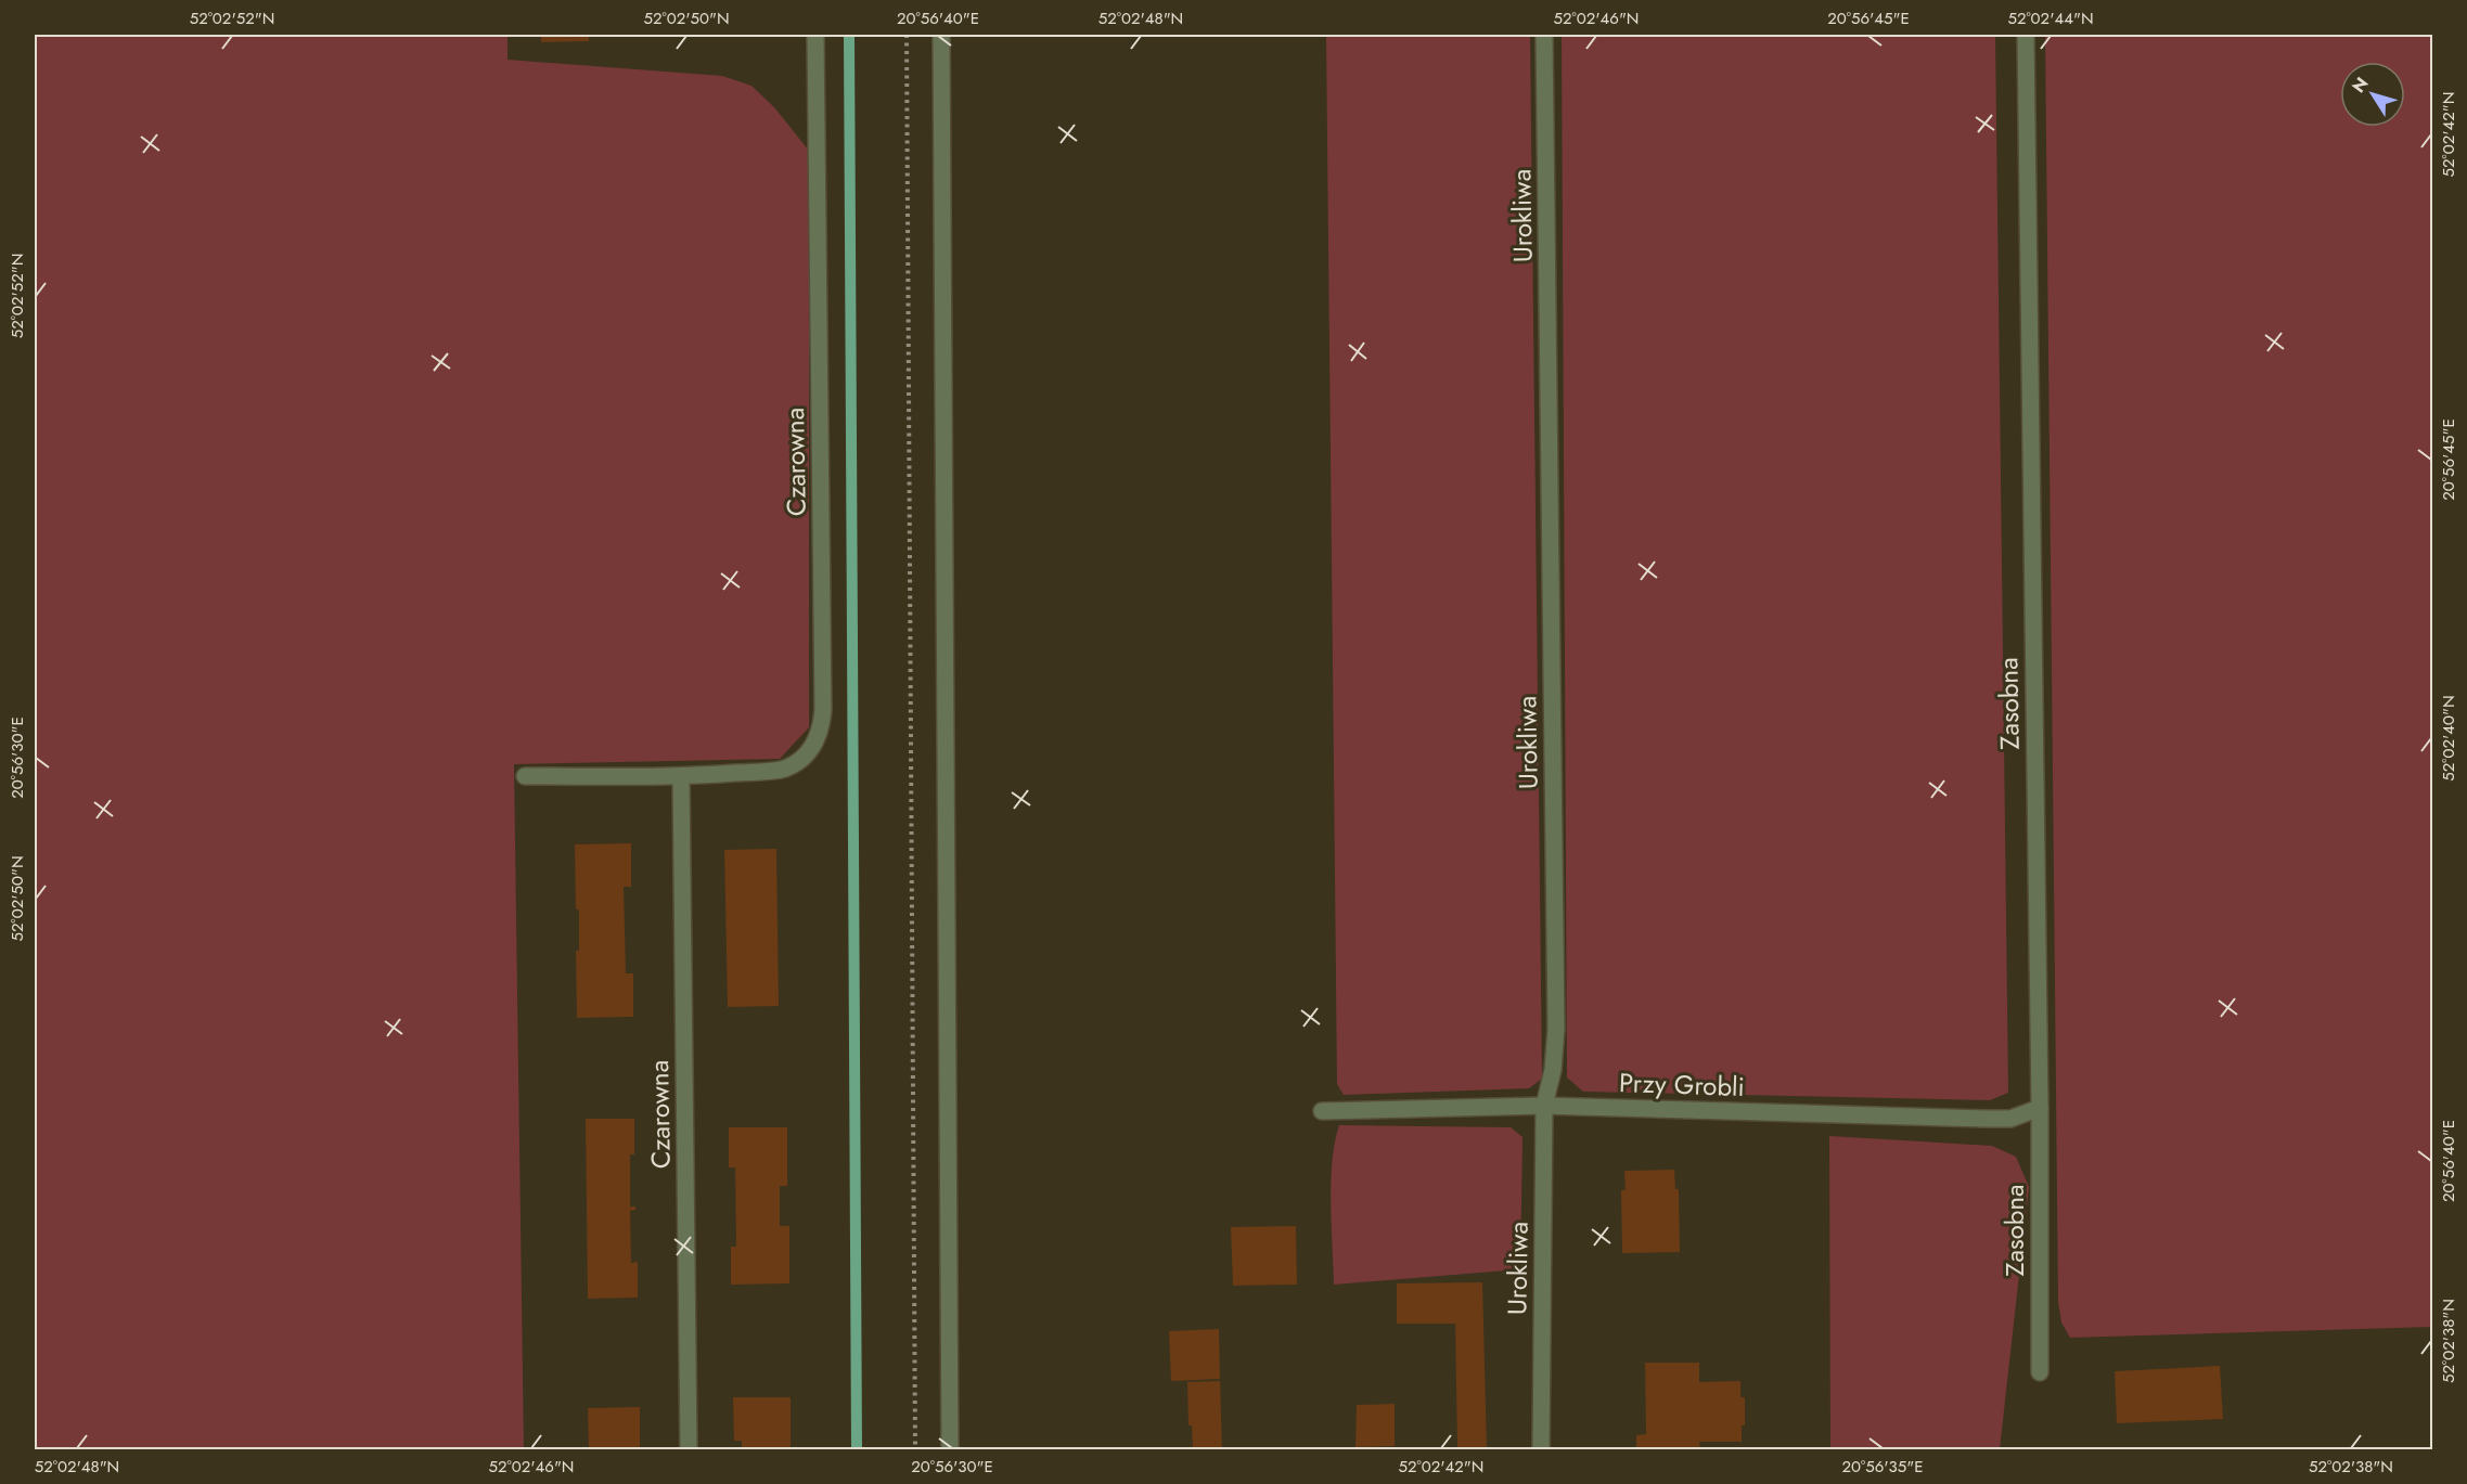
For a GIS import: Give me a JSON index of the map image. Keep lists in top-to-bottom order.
{
  "streets": {
    "street": [
      "Urokliwa",
      "Czarowna",
      "Zasobna",
      "Przy Grobli"
    ]
  },
  "crossings": [
    ["Urokliwa", "Przy Grobli"],
    ["Zasobna", "Przy Grobli"]
  ],
  "north": "top left",
  "coordinates": [
    "52°02'52\"N",
    "52°02'50\"N",
    "20°56'40\"E",
    "52°02'48\"N",
    "52°02'46\"N",
    "20°56'45\"E",
    "52°02'44\"N",
    "52°02'42\"N",
    "52°02'40\"N",
    "20°56'30\"E",
    "52°02'38\"N",
    "20°56'35\"E"
  ]
}
